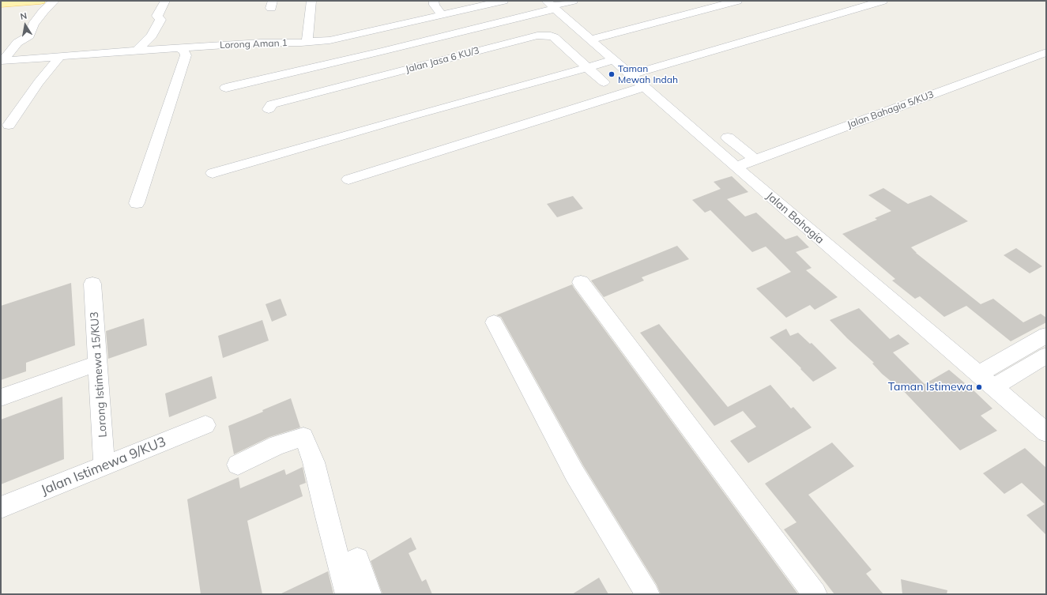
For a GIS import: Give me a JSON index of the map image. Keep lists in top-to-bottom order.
{
  "streets": {
    "street": [
      "Lorong Aman 1",
      "Jalan Jasa 6 KU/3",
      "Jalan Bahagia 5/KU3",
      "Jalan Bahagia",
      "Lorong Istimewa 15/KU3",
      "Jalan Istimewa 9/KU3"
    ]
  },
  "crossings": [
    ["Jalan Bahagia 5/KU3", "Jalan Bahagia"],
    ["Lorong Istimewa 15/KU3", "Jalan Istimewa 9/KU3"]
  ],
  "places": ["Taman Mewah Indah", "Taman Istimewa"],
  "north": "top"
}
